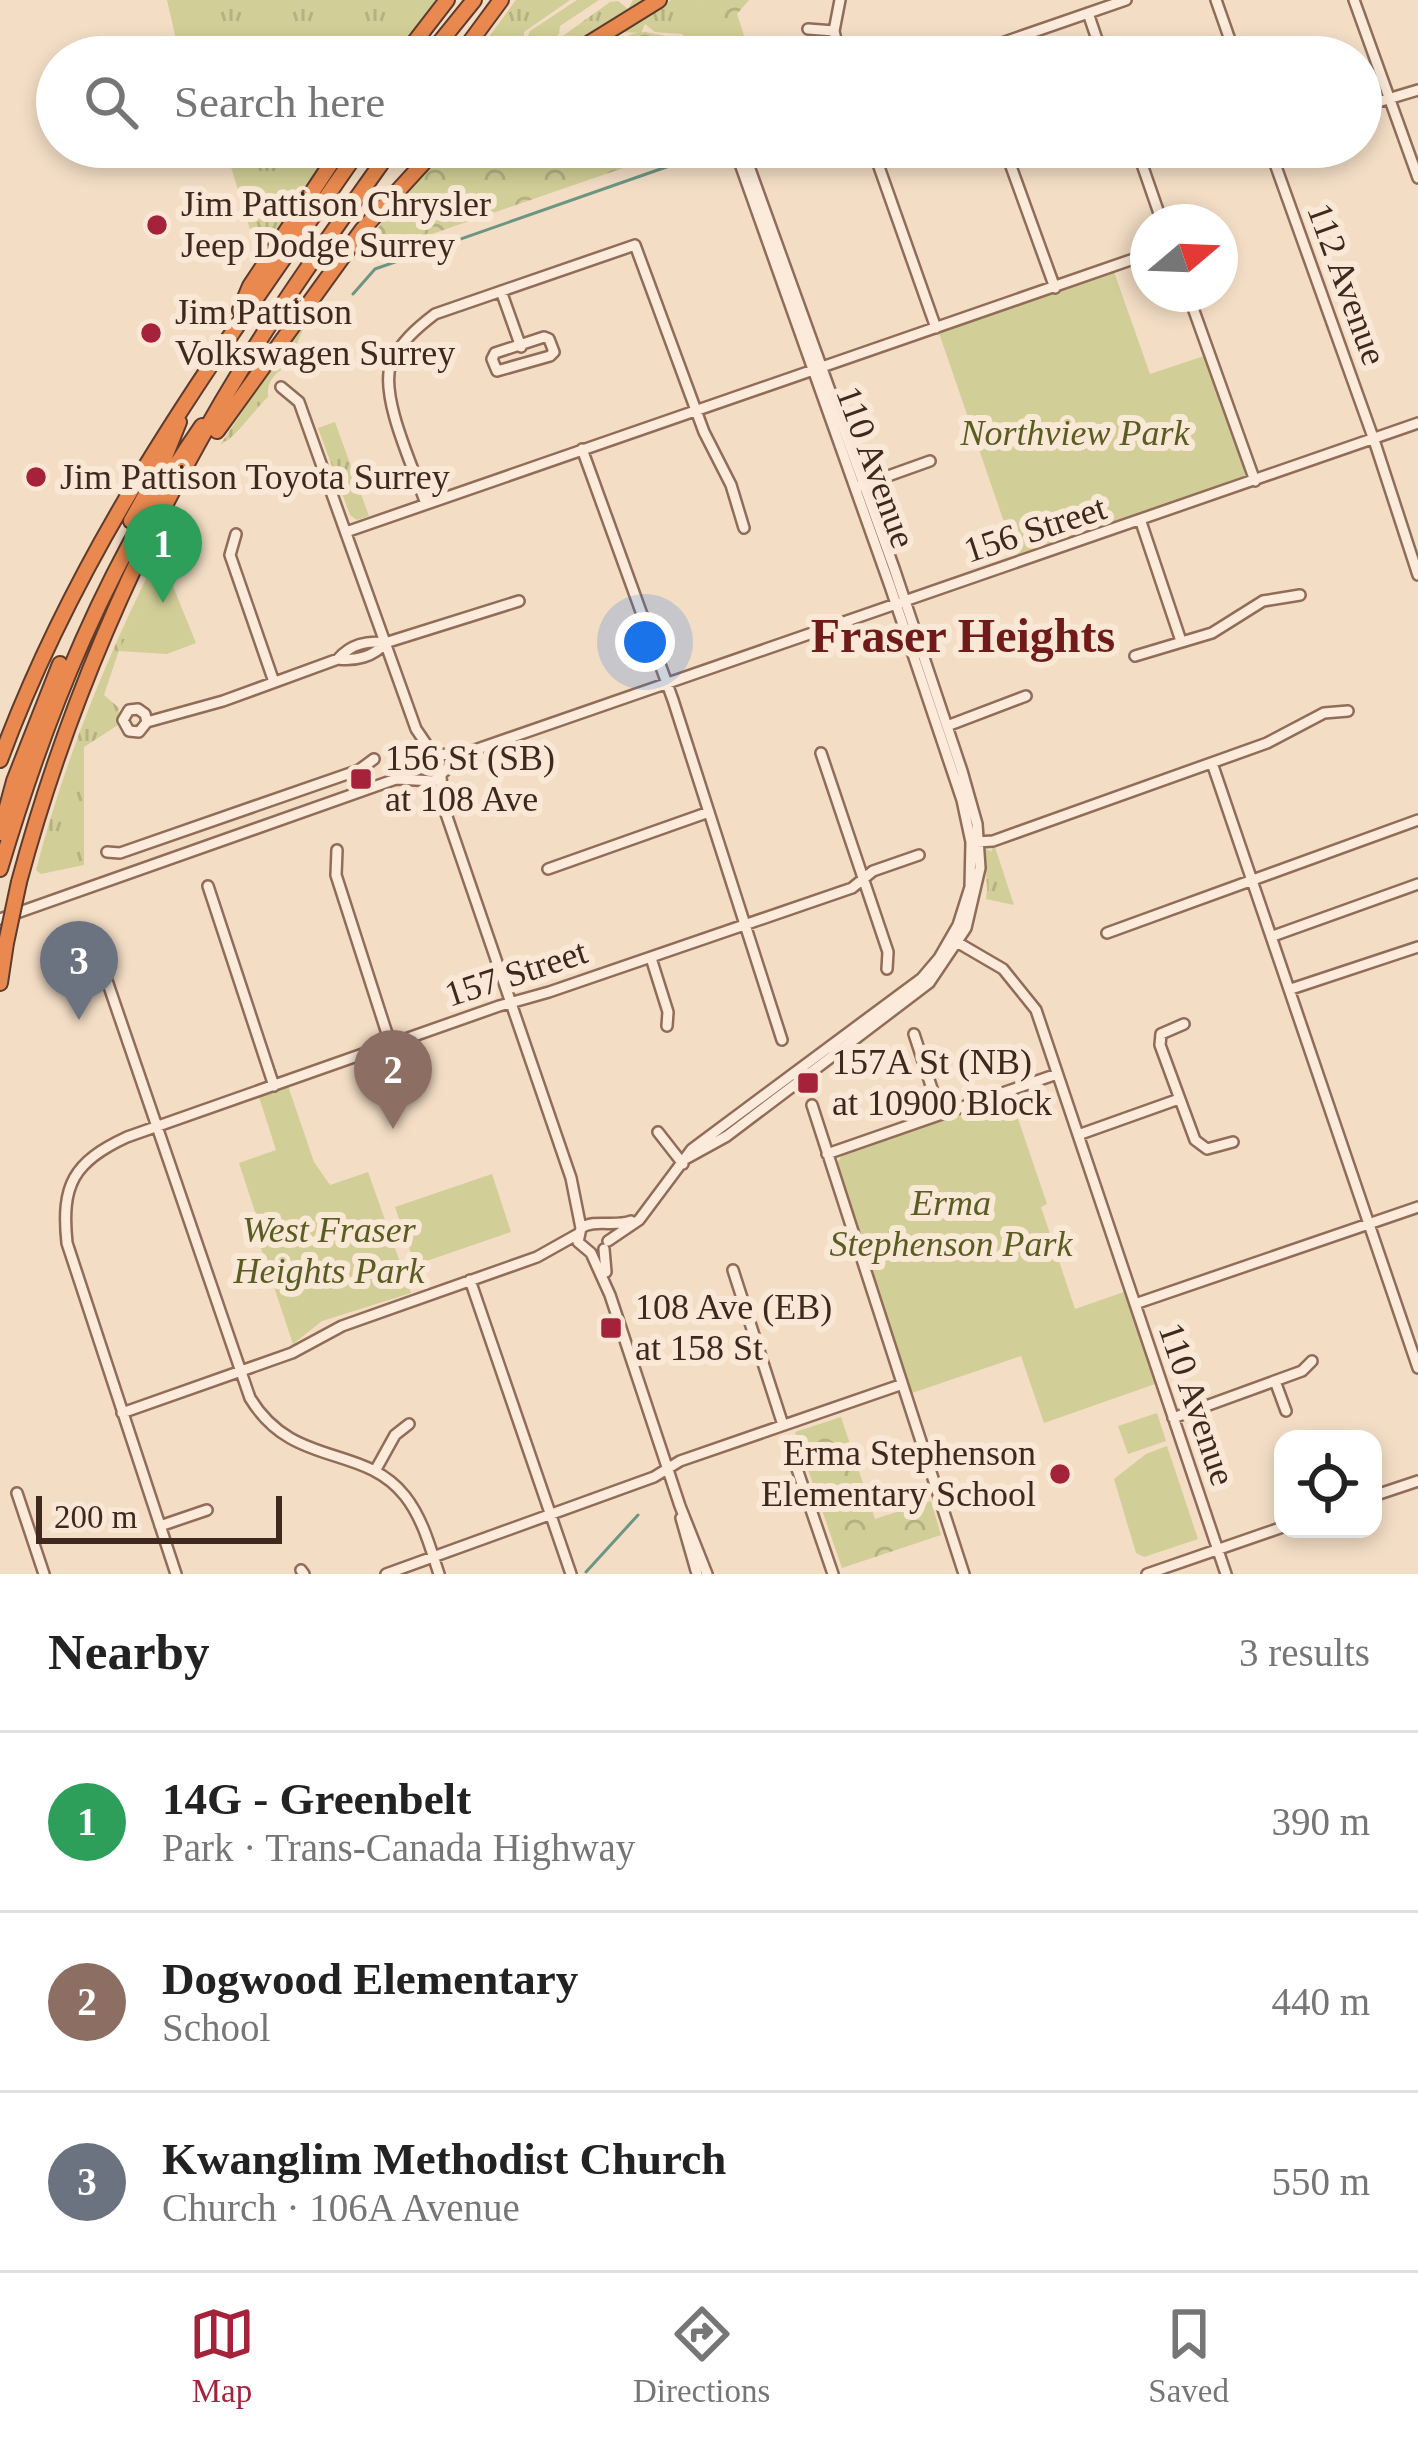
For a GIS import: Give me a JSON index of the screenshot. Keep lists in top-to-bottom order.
{
  "streets": {
    "street": [
      "112 Avenue",
      "110 Avenue",
      "156 Street",
      "157 Street"
    ]
  },
  "crossings": [
    ["112 Avenue", "156 Street"],
    ["110 Avenue", "156 Street"]
  ],
  "districts": ["Fraser Heights"],
  "parks": ["Northview Park", "Erma Stephenson Park", "West Fraser Heights Park"],
  "places": {
    "other": [
      "Jim Pattison Chrysler Jeep Dodge Surrey",
      "Jim Pattison Volkswagen Surrey",
      "Jim Pattison Toyota Surrey",
      "Erma Stephenson Elementary School"
    ],
    "transit": ["156 St (SB) at 108 Ave", "157A St (NB) at 10900 Block", "108 Ave (EB) at 158 St"]
  },
  "scale_bar": "200 m",
  "north": "right",
  "page": {
    "search": "Search here",
    "pins": ["1", "3", "2"],
    "scale": "200 m",
    "heading": ["Nearby", "3 results"],
    "list": [
      {
        "mark": "1",
        "name": "14G - Greenbelt",
        "note": "Park · Trans-Canada Highway",
        "value": "390 m"
      },
      {
        "mark": "2",
        "name": "Dogwood Elementary",
        "note": "School",
        "value": "440 m"
      },
      {
        "mark": "3",
        "name": "Kwanglim Methodist Church",
        "note": "Church · 106A Avenue",
        "value": "550 m"
      }
    ],
    "nav": ["Map", "Directions", "Saved"]
  }
}
